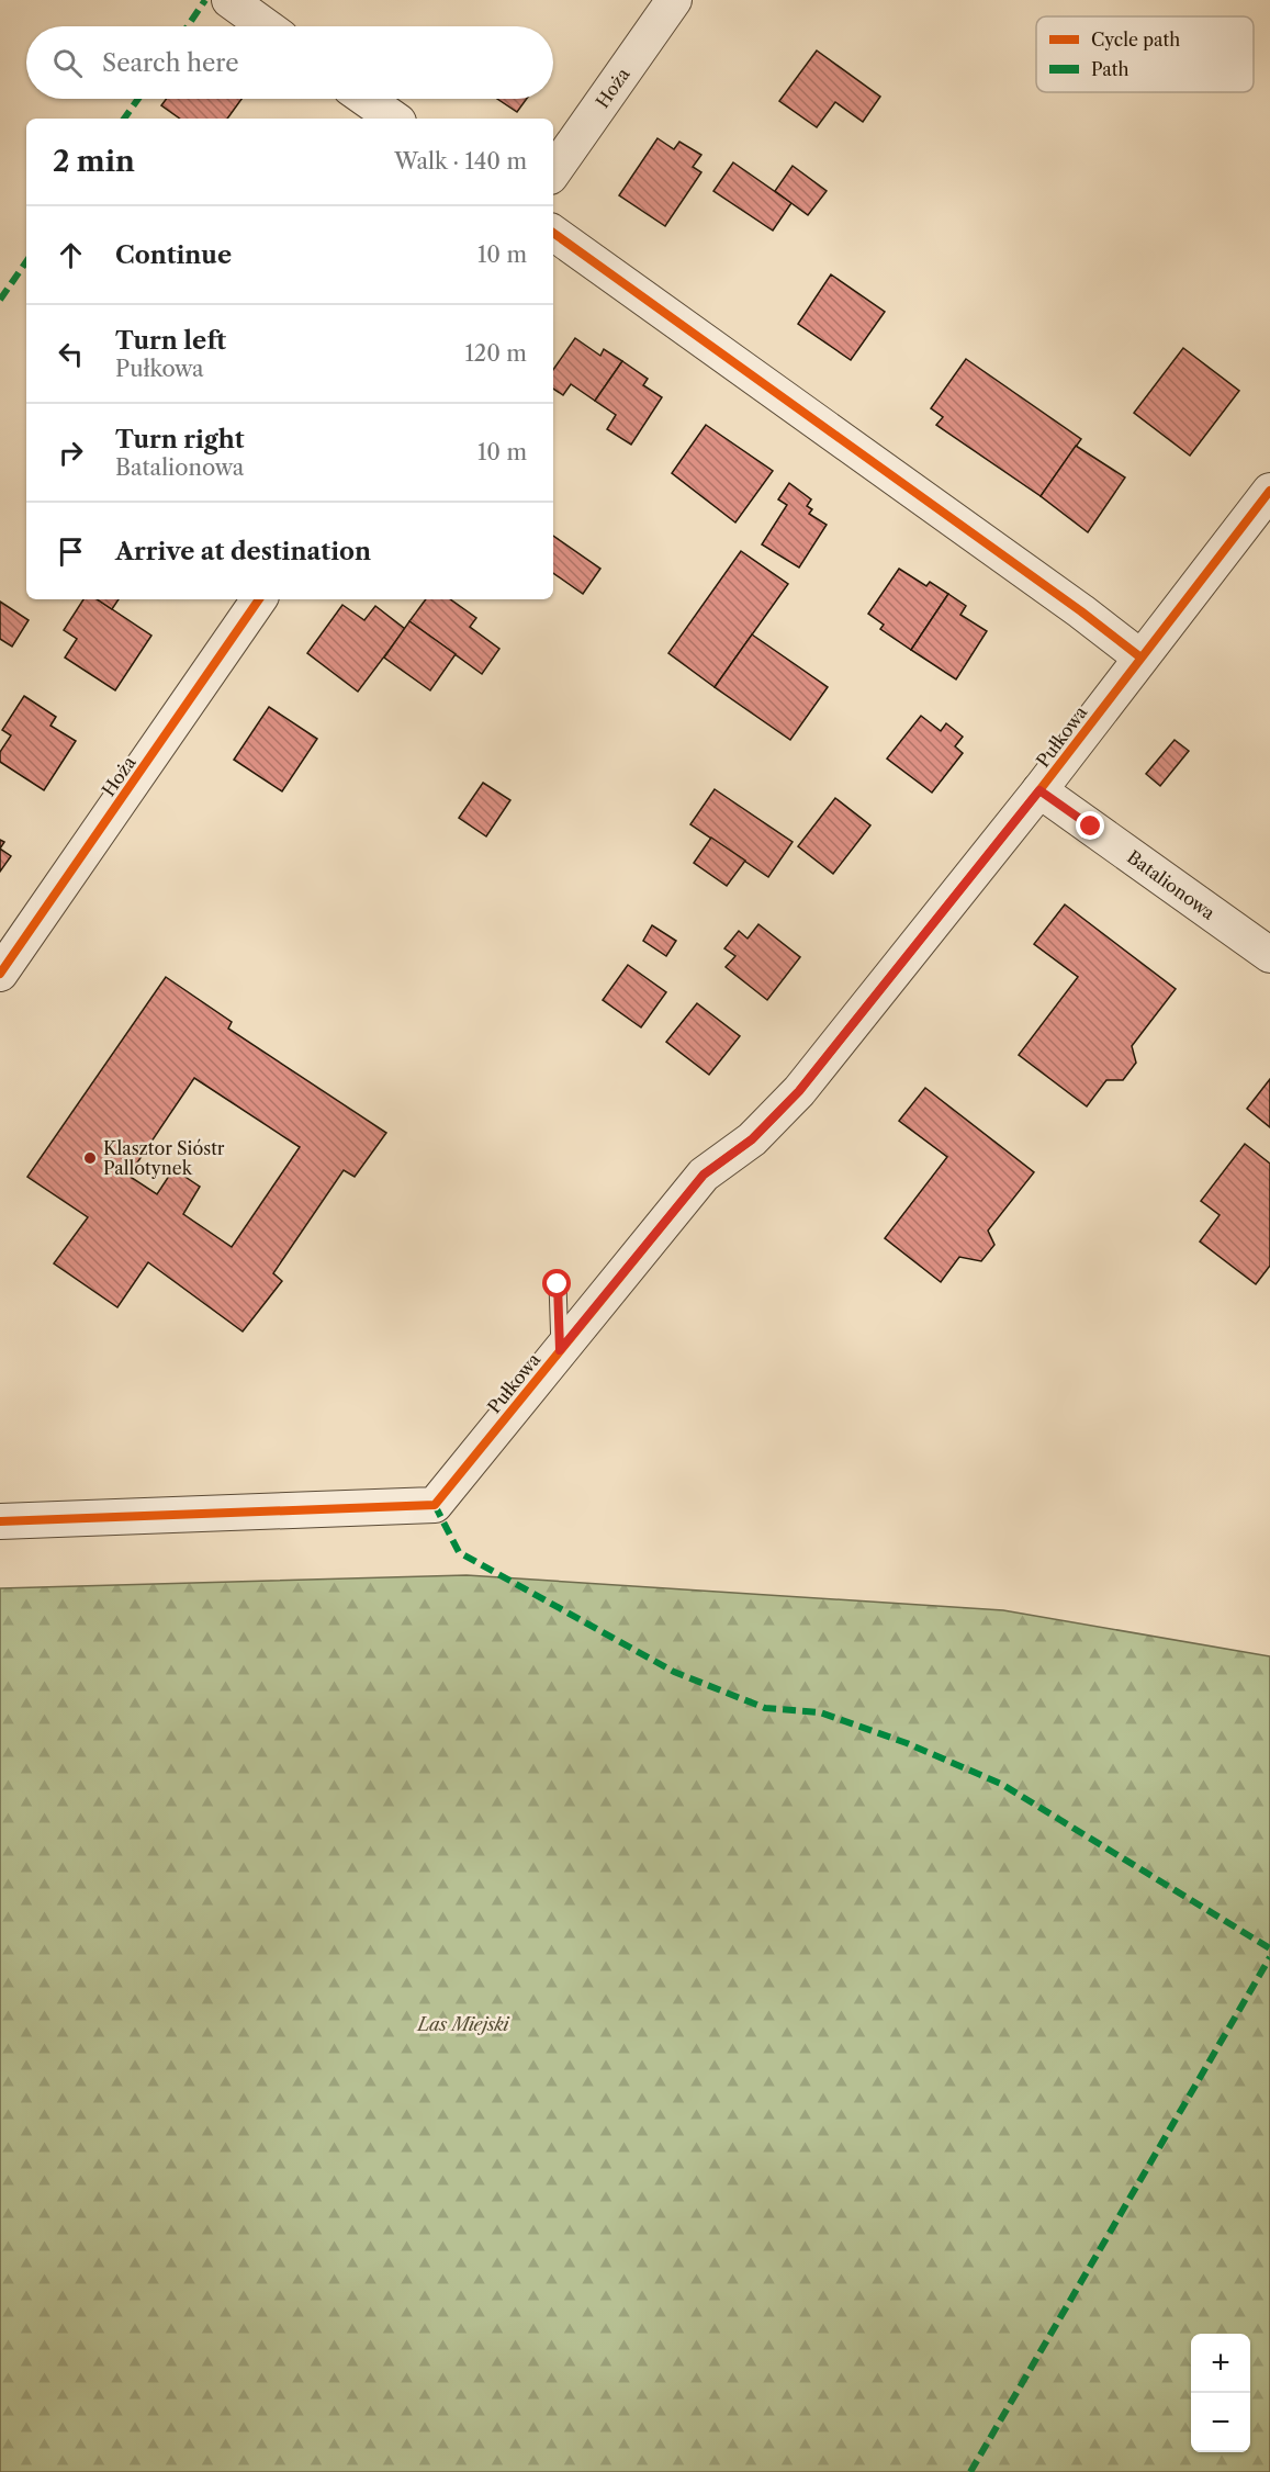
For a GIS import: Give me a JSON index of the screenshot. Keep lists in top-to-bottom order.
{
  "streets": {
    "street": ["Hoża", "Pułkowa", "Batalionowa"]
  },
  "crossings": [
    ["Pułkowa", "Batalionowa"]
  ],
  "parks": ["Las Miejski"],
  "places": ["Klasztor Sióstr Pallotynek"],
  "legend": ["Cycle path", "Path"],
  "page": {
    "search": "Search here",
    "heading": ["2 min", "Walk · 140 m"],
    "list": [
      ["Continue", "10 m"],
      ["Turn left", "Pułkowa", "120 m"],
      ["Turn right", "Batalionowa", "10 m"],
      "Arrive at destination"
    ],
    "map_buttons": ["+", "−"]
  }
}
